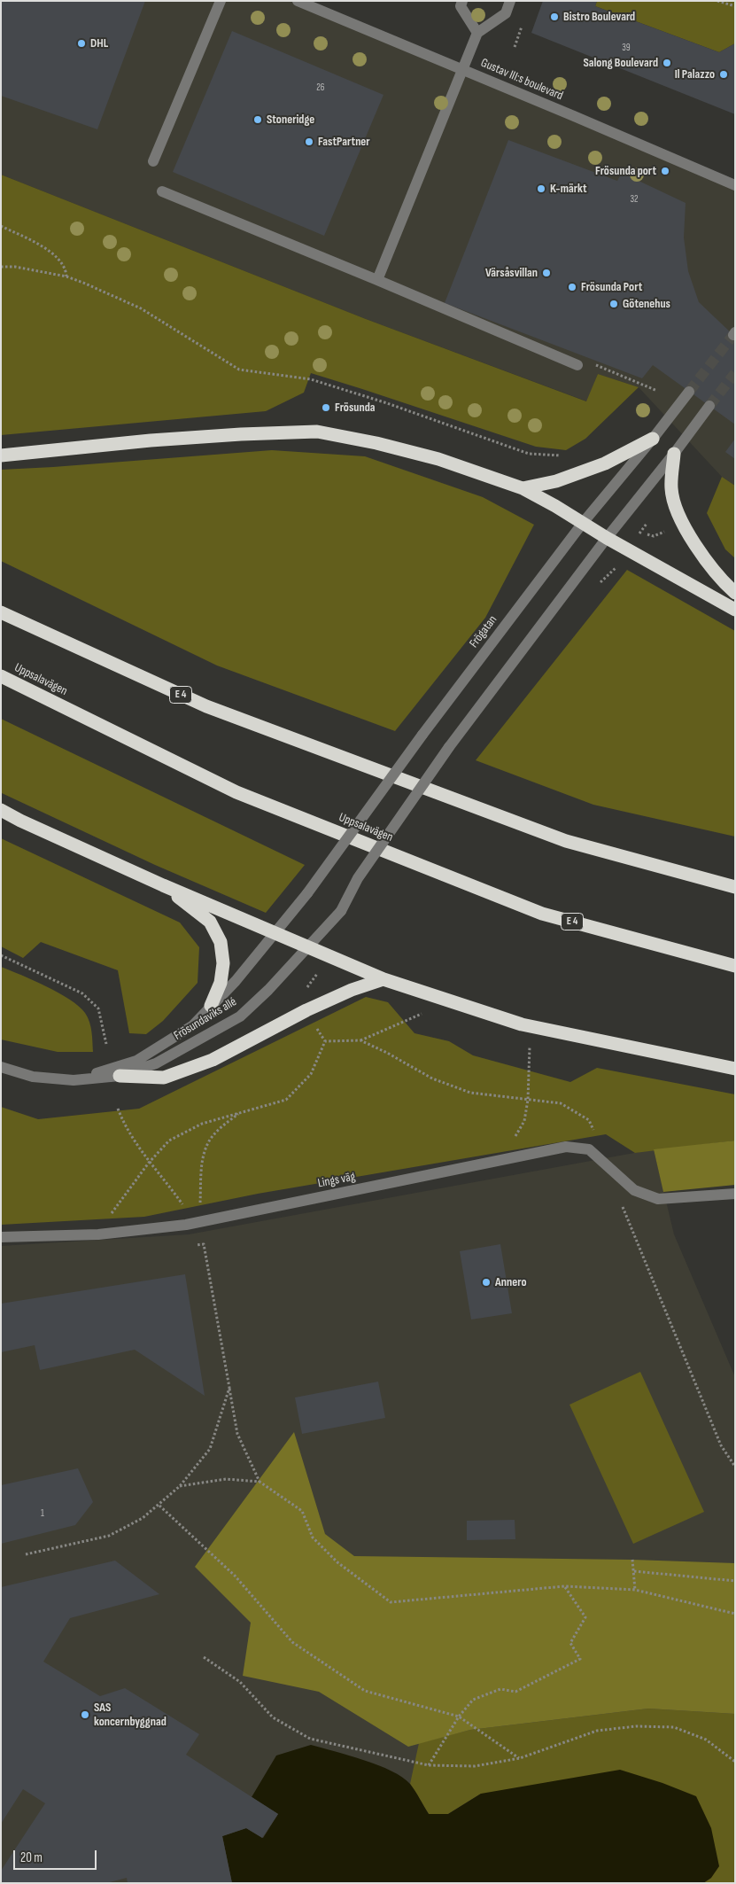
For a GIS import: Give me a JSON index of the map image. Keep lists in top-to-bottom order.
{
  "streets": {
    "highway": ["Uppsalavägen", "E 4"],
    "street": [
      "Gustav III:s boulevard",
      "Frögatan",
      "Frösundaviks allé",
      "Lings väg"
    ]
  },
  "crossings": [
    ["Frögatan", "Frösundaviks allé"]
  ],
  "places": [
    "Bistro Boulevard",
    "DHL",
    "Salong Boulevard",
    "Il Palazzo",
    "Stoneridge",
    "FastPartner",
    "Frösunda port",
    "K-märkt",
    "Värsåsvillan",
    "Frösunda Port",
    "Götenehus",
    "Frösunda",
    "Annero",
    "SAS koncernbyggnad"
  ],
  "house_numbers": [
    "39",
    "26",
    "32",
    "1"
  ],
  "scale_bar": "20 m"
}
